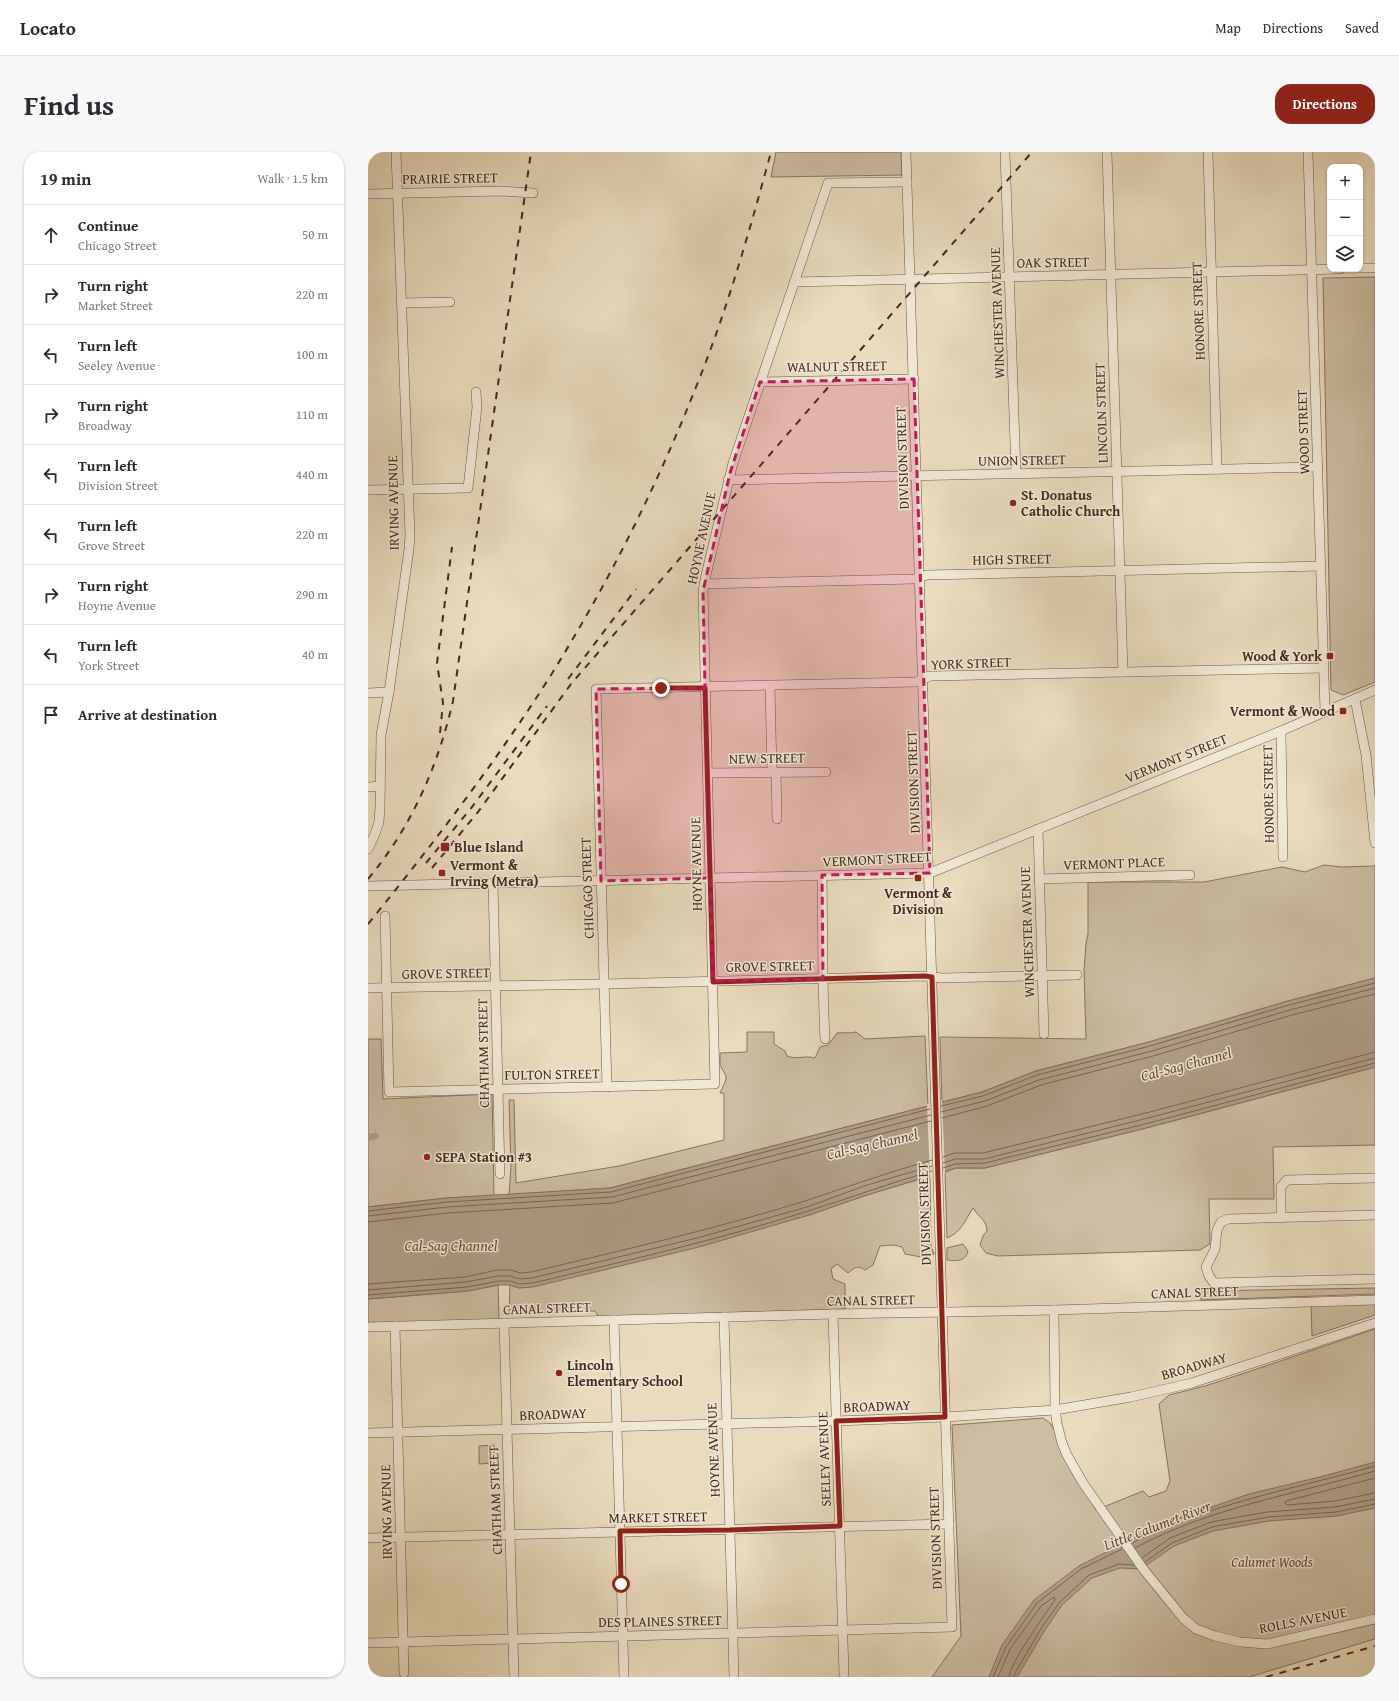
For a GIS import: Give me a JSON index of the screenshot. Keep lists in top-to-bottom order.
{
  "streets": {
    "street": [
      "PRAIRIE STREET",
      "OAK STREET",
      "HONORE STREET",
      "WINCHESTER AVENUE",
      "WALNUT STREET",
      "LINCOLN STREET",
      "WOOD STREET",
      "DIVISION STREET",
      "UNION STREET",
      "IRVING AVENUE",
      "HOYNE AVENUE",
      "HIGH STREET",
      "YORK STREET",
      "NEW STREET",
      "VERMONT STREET",
      "VERMONT PLACE",
      "CHICAGO STREET",
      "GROVE STREET",
      "CHATHAM STREET",
      "FULTON STREET",
      "CANAL STREET",
      "BROADWAY",
      "SEELEY AVENUE",
      "MARKET STREET",
      "ROLLS AVENUE",
      "DES PLAINES STREET"
    ]
  },
  "crossings": [
    ["PRAIRIE STREET", "IRVING AVENUE"],
    ["OAK STREET", "HONORE STREET"],
    ["OAK STREET", "WINCHESTER AVENUE"],
    ["OAK STREET", "LINCOLN STREET"],
    ["OAK STREET", "WOOD STREET"],
    ["OAK STREET", "DIVISION STREET"],
    ["OAK STREET", "HOYNE AVENUE"],
    ["HONORE STREET", "UNION STREET"],
    ["HONORE STREET", "VERMONT STREET"],
    ["WINCHESTER AVENUE", "UNION STREET"],
    ["WINCHESTER AVENUE", "VERMONT STREET"],
    ["WINCHESTER AVENUE", "VERMONT PLACE"],
    ["WINCHESTER AVENUE", "GROVE STREET"],
    ["WALNUT STREET", "DIVISION STREET"],
    ["WALNUT STREET", "HOYNE AVENUE"],
    ["LINCOLN STREET", "UNION STREET"],
    ["LINCOLN STREET", "HIGH STREET"],
    ["LINCOLN STREET", "YORK STREET"],
    ["WOOD STREET", "UNION STREET"],
    ["WOOD STREET", "HIGH STREET"],
    ["WOOD STREET", "YORK STREET"],
    ["WOOD STREET", "VERMONT STREET"],
    ["DIVISION STREET", "UNION STREET"],
    ["DIVISION STREET", "HOYNE AVENUE"],
    ["DIVISION STREET", "HIGH STREET"],
    ["DIVISION STREET", "YORK STREET"],
    ["DIVISION STREET", "VERMONT STREET"],
    ["DIVISION STREET", "GROVE STREET"],
    ["DIVISION STREET", "CANAL STREET"],
    ["DIVISION STREET", "BROADWAY"],
    ["DIVISION STREET", "MARKET STREET"],
    ["DIVISION STREET", "DES PLAINES STREET"],
    ["UNION STREET", "HOYNE AVENUE"],
    ["IRVING AVENUE", "CANAL STREET"],
    ["IRVING AVENUE", "BROADWAY"],
    ["IRVING AVENUE", "MARKET STREET"],
    ["IRVING AVENUE", "DES PLAINES STREET"],
    ["HOYNE AVENUE", "HIGH STREET"],
    ["HOYNE AVENUE", "YORK STREET"],
    ["HOYNE AVENUE", "NEW STREET"],
    ["HOYNE AVENUE", "VERMONT STREET"],
    ["HOYNE AVENUE", "GROVE STREET"],
    ["HOYNE AVENUE", "FULTON STREET"],
    ["HOYNE AVENUE", "CANAL STREET"],
    ["HOYNE AVENUE", "BROADWAY"],
    ["HOYNE AVENUE", "MARKET STREET"],
    ["HOYNE AVENUE", "DES PLAINES STREET"],
    ["YORK STREET", "CHICAGO STREET"],
    ["VERMONT STREET", "CHICAGO STREET"],
    ["VERMONT STREET", "CHATHAM STREET"],
    ["CHICAGO STREET", "GROVE STREET"],
    ["CHICAGO STREET", "FULTON STREET"],
    ["GROVE STREET", "CHATHAM STREET"],
    ["GROVE STREET", "FULTON STREET"],
    ["CHATHAM STREET", "FULTON STREET"],
    ["CHATHAM STREET", "CANAL STREET"],
    ["CHATHAM STREET", "BROADWAY"],
    ["CHATHAM STREET", "MARKET STREET"],
    ["CHATHAM STREET", "DES PLAINES STREET"],
    ["CANAL STREET", "SEELEY AVENUE"],
    ["CANAL STREET", "ROLLS AVENUE"],
    ["BROADWAY", "SEELEY AVENUE"],
    ["BROADWAY", "ROLLS AVENUE"],
    ["SEELEY AVENUE", "MARKET STREET"],
    ["SEELEY AVENUE", "DES PLAINES STREET"]
  ],
  "water": ["Cal-Sag Channel", "Little Calumet River"],
  "parks": ["Calumet Woods"],
  "places": {
    "other": ["St. Donatus Catholic Church", "SEPA Station #3", "Lincoln Elementary School"],
    "transit": [
      "Wood & York",
      "Vermont & Wood",
      "Blue Island",
      "Vermont & Irving (Metra)",
      "Vermont & Division"
    ]
  },
  "page": {
    "header": "Locato",
    "nav": ["Map", "Directions", "Saved"],
    "title": "Find us",
    "buttons": "Directions",
    "heading": ["19 min", "Walk · 1.5 km"],
    "map_buttons": ["+", "−"],
    "list": [
      ["Continue", "Chicago Street", "50 m"],
      ["Turn right", "Market Street", "220 m"],
      ["Turn left", "Seeley Avenue", "100 m"],
      ["Turn right", "Broadway", "110 m"],
      ["Turn left", "Division Street", "440 m"],
      ["Turn left", "Grove Street", "220 m"],
      ["Turn right", "Hoyne Avenue", "290 m"],
      ["Turn left", "York Street", "40 m"],
      "Arrive at destination"
    ]
  }
}
